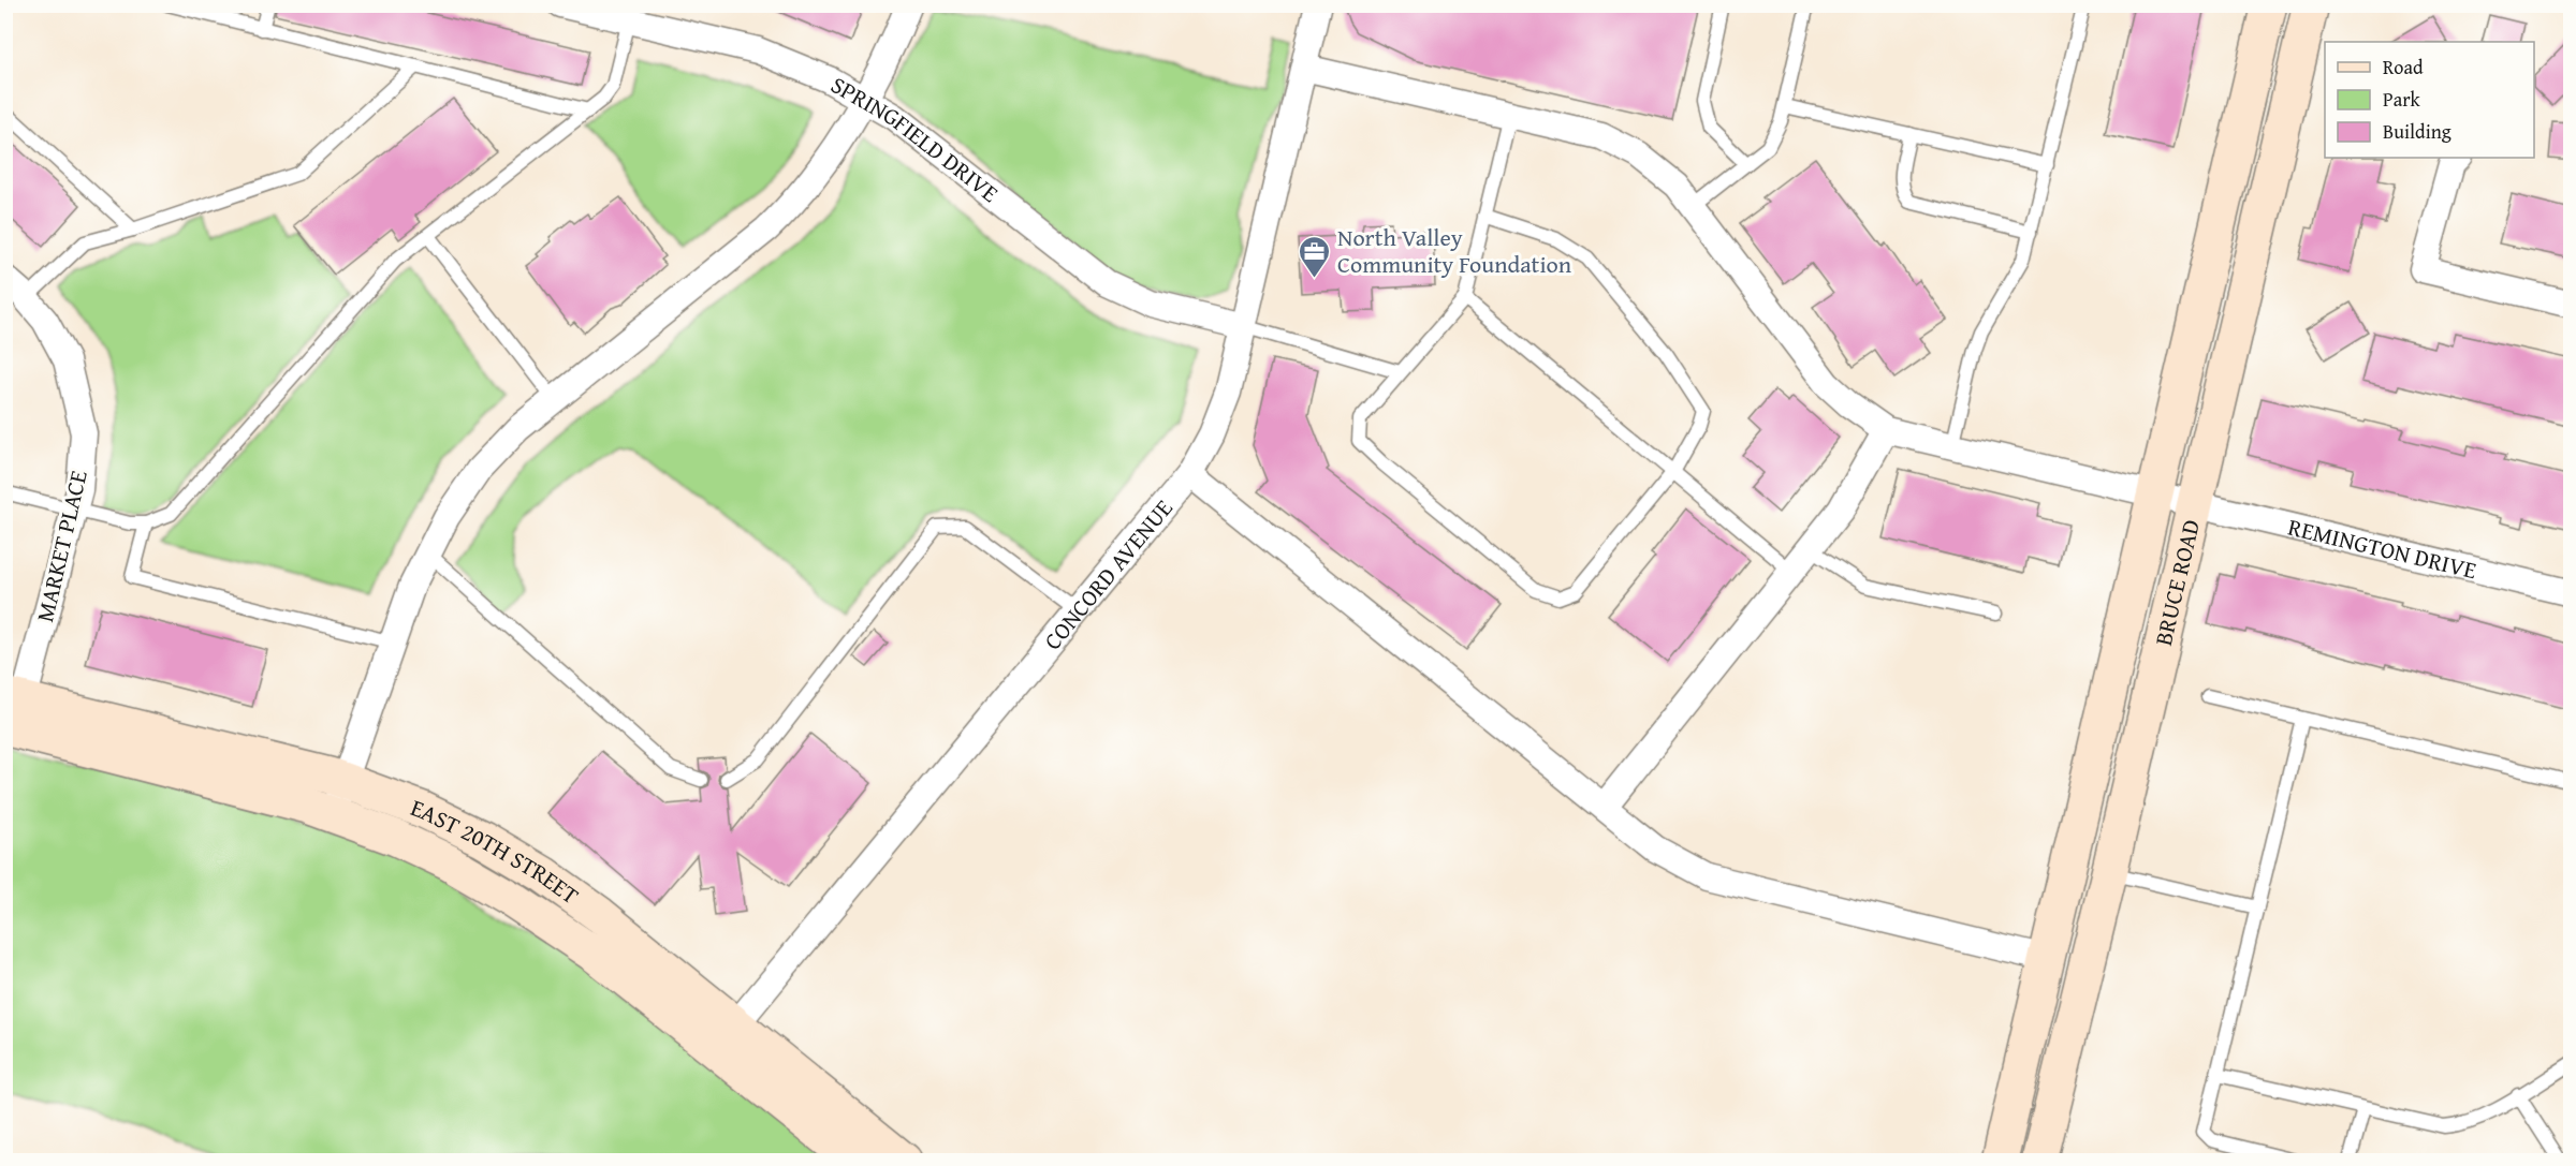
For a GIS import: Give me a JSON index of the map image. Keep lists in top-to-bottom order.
{
  "streets": {
    "street": [
      "SPRINGFIELD DRIVE",
      "MARKET PLACE",
      "REMINGTON DRIVE",
      "CONCORD AVENUE",
      "BRUCE ROAD",
      "EAST 20TH STREET"
    ]
  },
  "crossings": [
    ["SPRINGFIELD DRIVE", "CONCORD AVENUE"],
    ["MARKET PLACE", "EAST 20TH STREET"],
    ["REMINGTON DRIVE", "BRUCE ROAD"],
    ["CONCORD AVENUE", "EAST 20TH STREET"]
  ],
  "places": {
    "office": ["North Valley Community Foundation"]
  },
  "legend": ["Road", "Park", "Building"]
}
